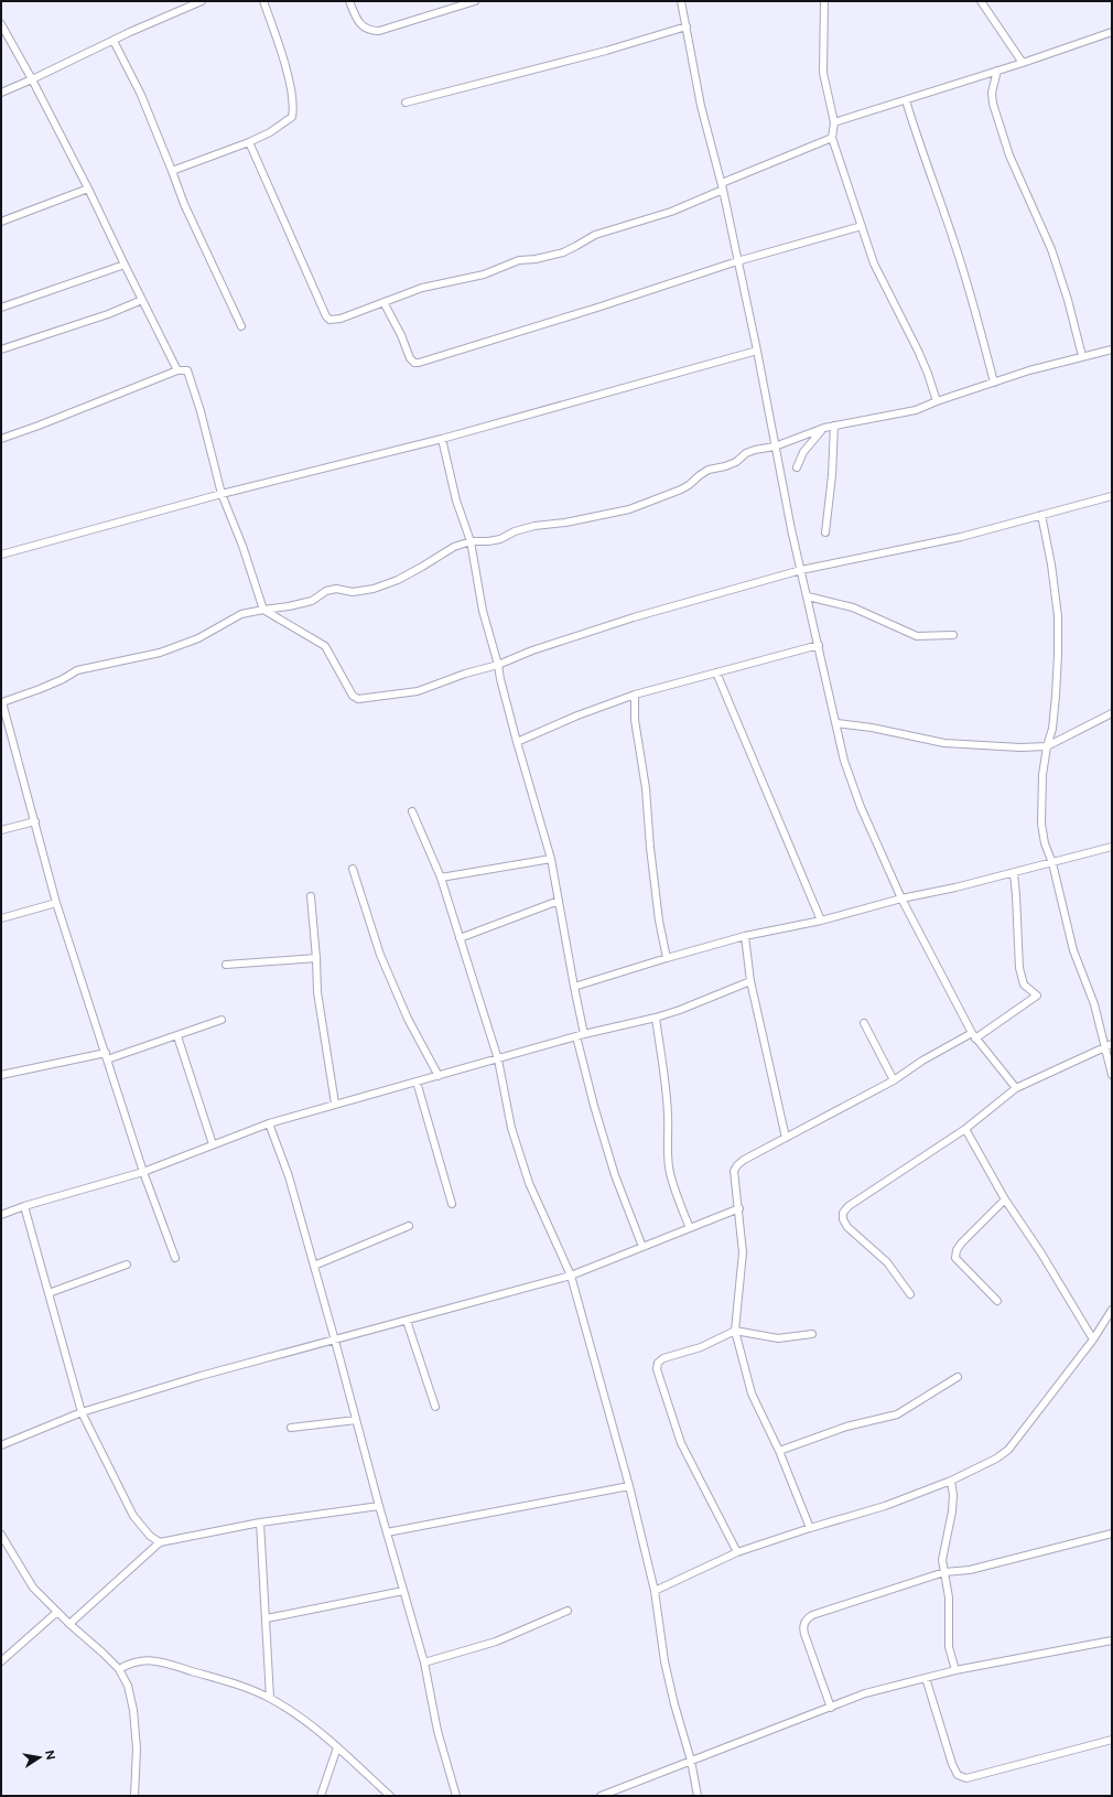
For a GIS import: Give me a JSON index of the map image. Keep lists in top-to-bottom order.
{
  "north": "right"
}
